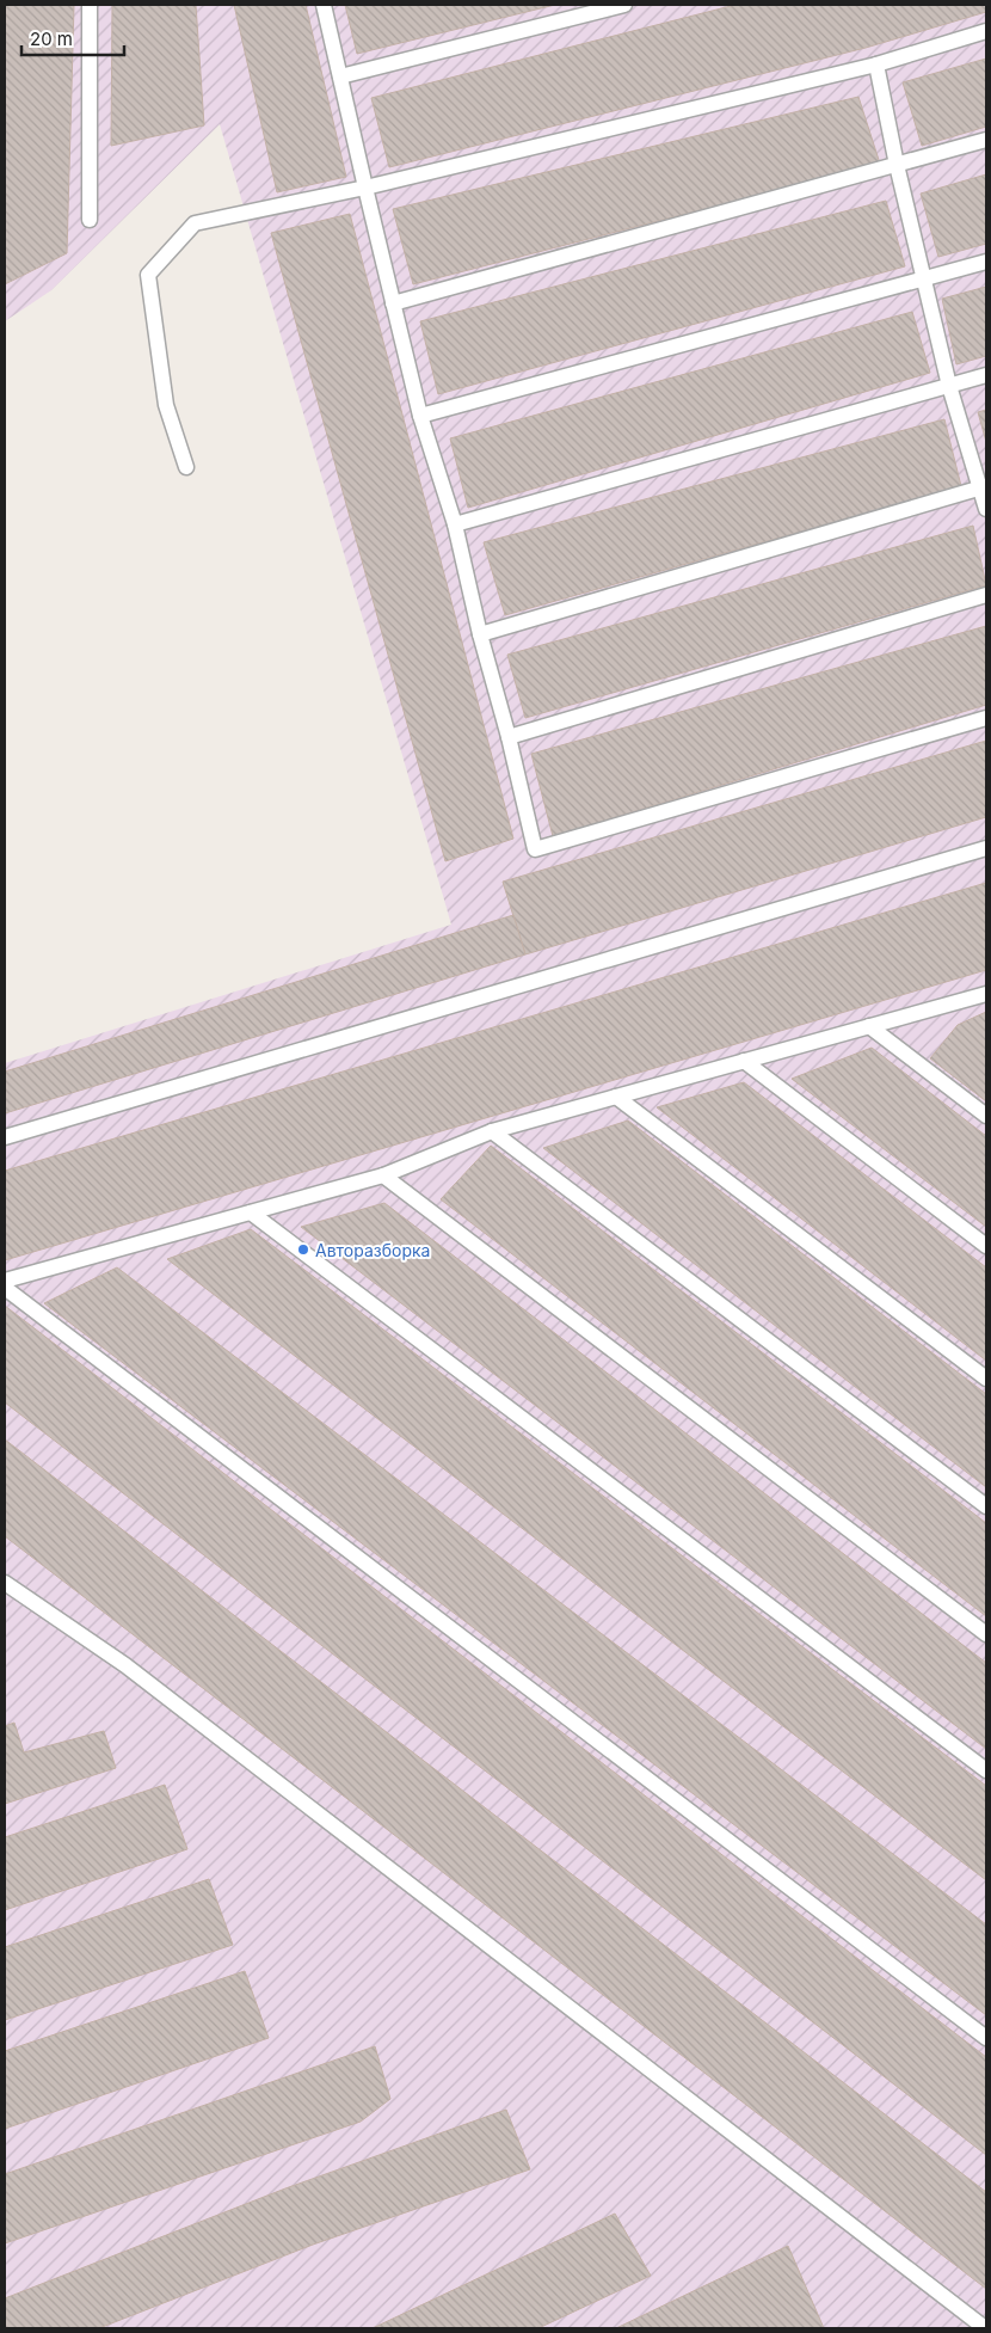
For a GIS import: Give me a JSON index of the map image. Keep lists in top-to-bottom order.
{
  "places": ["Авторазборка"],
  "scale_bar": "20 m"
}
